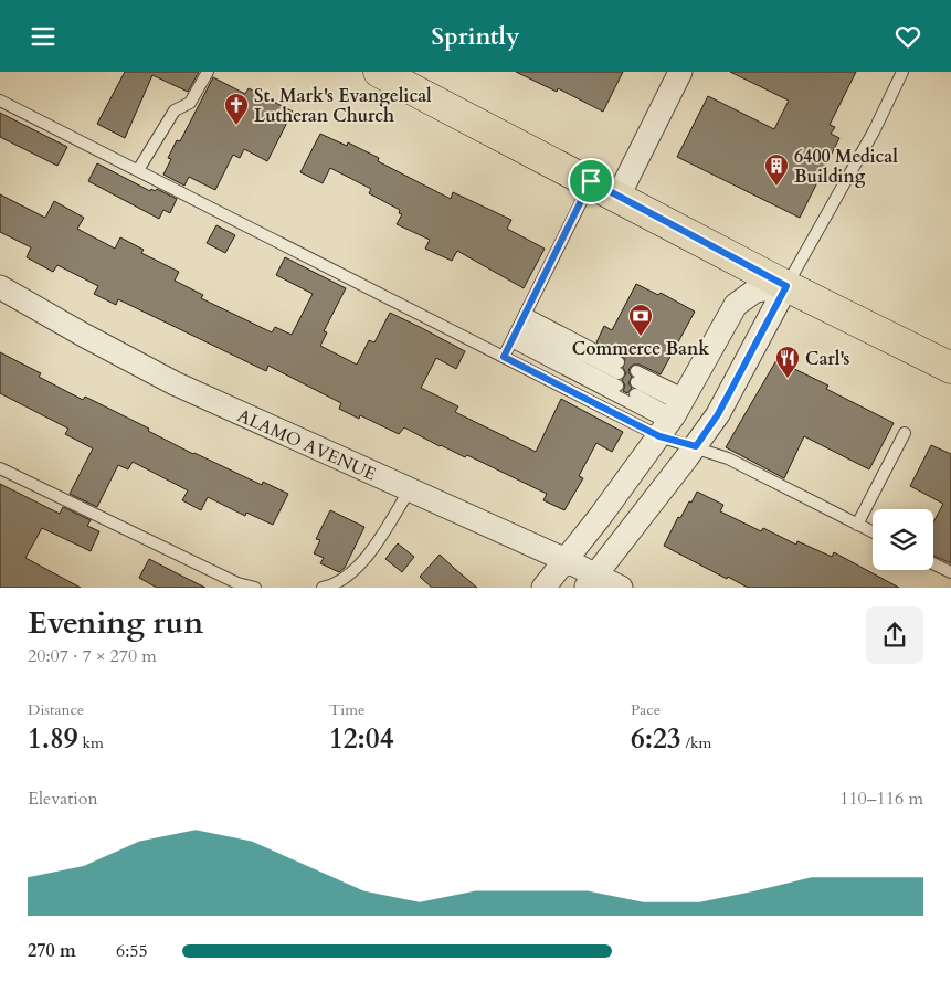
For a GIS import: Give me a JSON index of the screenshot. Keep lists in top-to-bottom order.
{
  "streets": {
    "street": ["ALAMO AVENUE"]
  },
  "places": {
    "church": ["St. Mark's Evangelical Lutheran Church"],
    "building": ["6400 Medical Building"],
    "bank": ["Commerce Bank"],
    "restaurant": ["Carl's"]
  },
  "page": {
    "header": "Sprintly",
    "heading": ["Evening run", "20:07 · 7 × 270 m"],
    "stats": [
      ["Distance", "1.89 km"],
      ["Time", "12:04"],
      ["Pace", "6:23 /km"]
    ],
    "chart": ["Elevation", "110–116 m"],
    "list": [
      {
        "name": "270 m",
        "note": "6:55"
      }
    ]
  }
}
